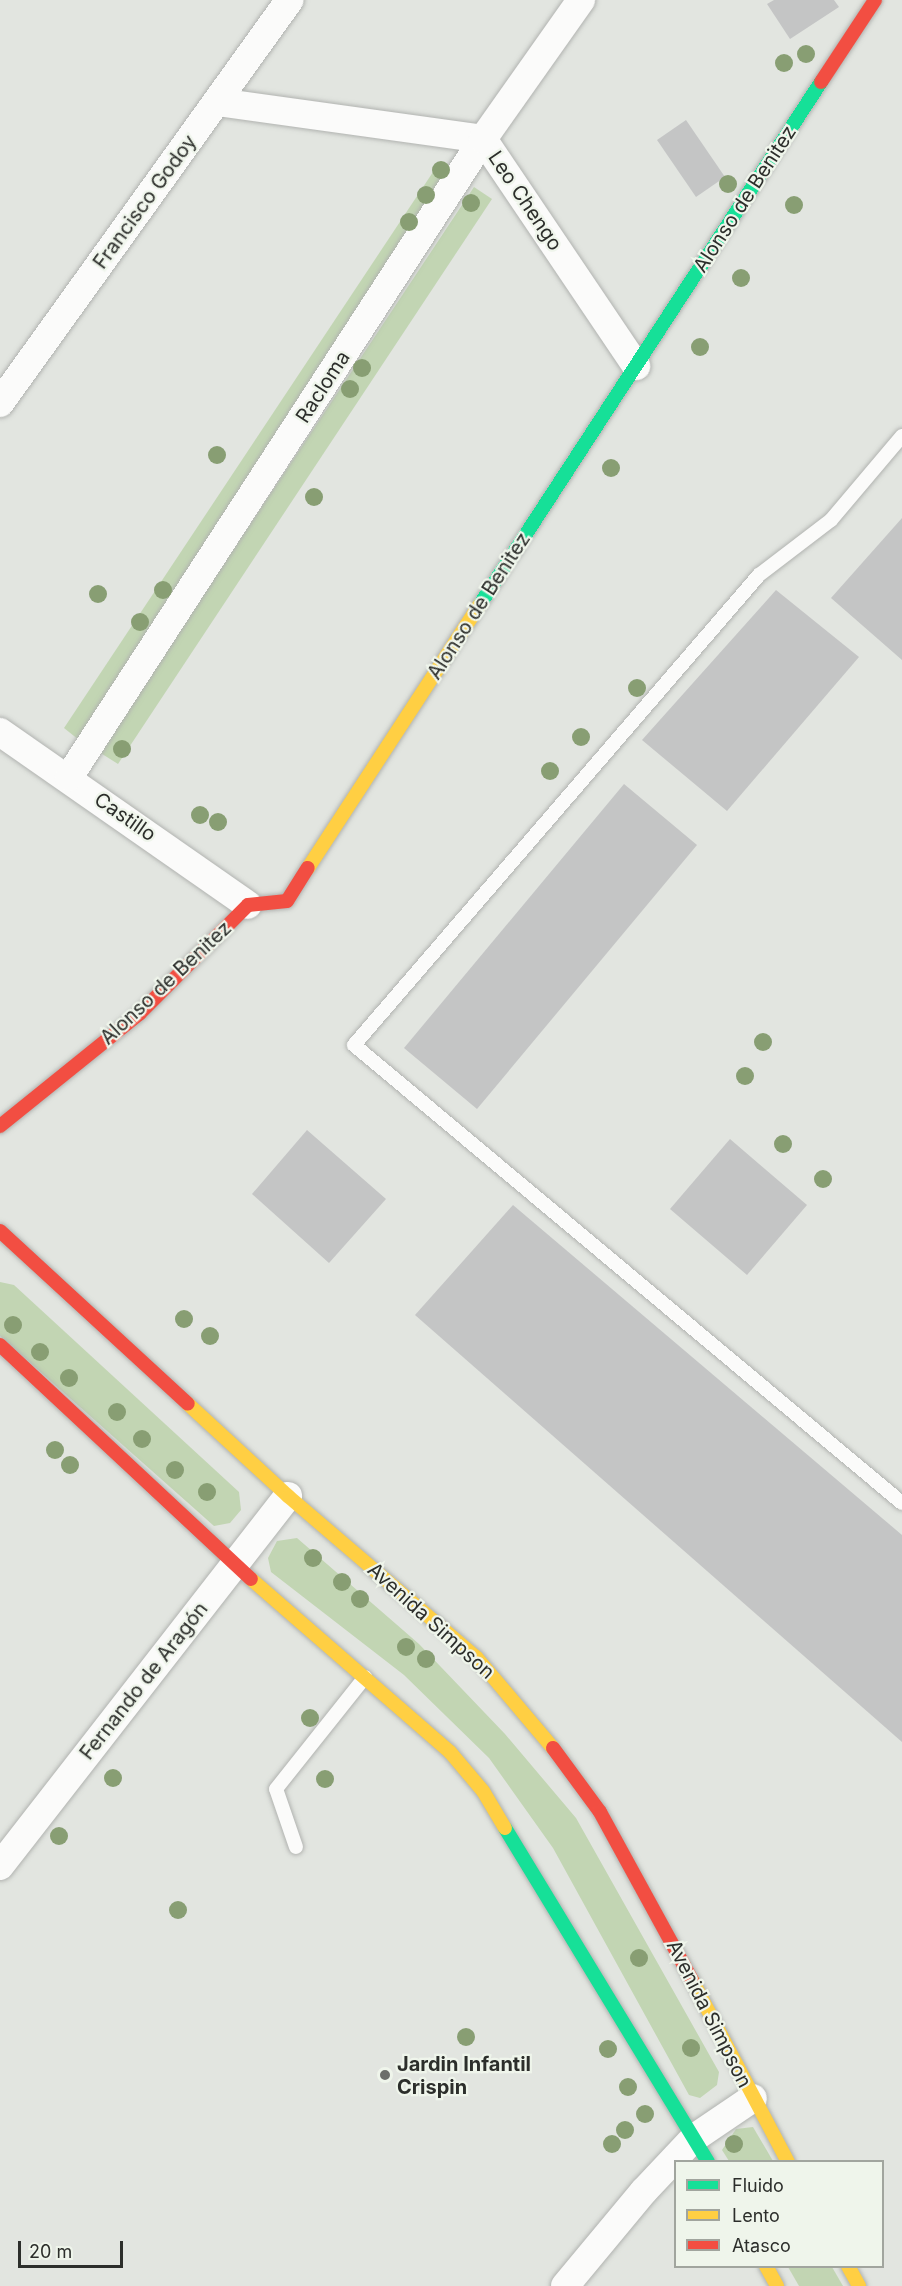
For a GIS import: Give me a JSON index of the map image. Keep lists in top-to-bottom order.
{
  "streets": {
    "main road": ["Alonso de Benitez", "Avenida Simpson"],
    "street": [
      "Leo Chengo",
      "Francisco Godoy",
      "Racloma",
      "Castillo",
      "Fernando de Aragón"
    ]
  },
  "crossings": [
    ["Alonso de Benitez", "Leo Chengo"],
    ["Alonso de Benitez", "Castillo"],
    ["Leo Chengo", "Francisco Godoy"],
    ["Leo Chengo", "Racloma"],
    ["Racloma", "Castillo"],
    ["Avenida Simpson", "Fernando de Aragón"]
  ],
  "places": ["Jardin Infantil Crispin"],
  "legend": ["Fluido", "Lento", "Atasco"],
  "scale_bar": "20 m"
}
